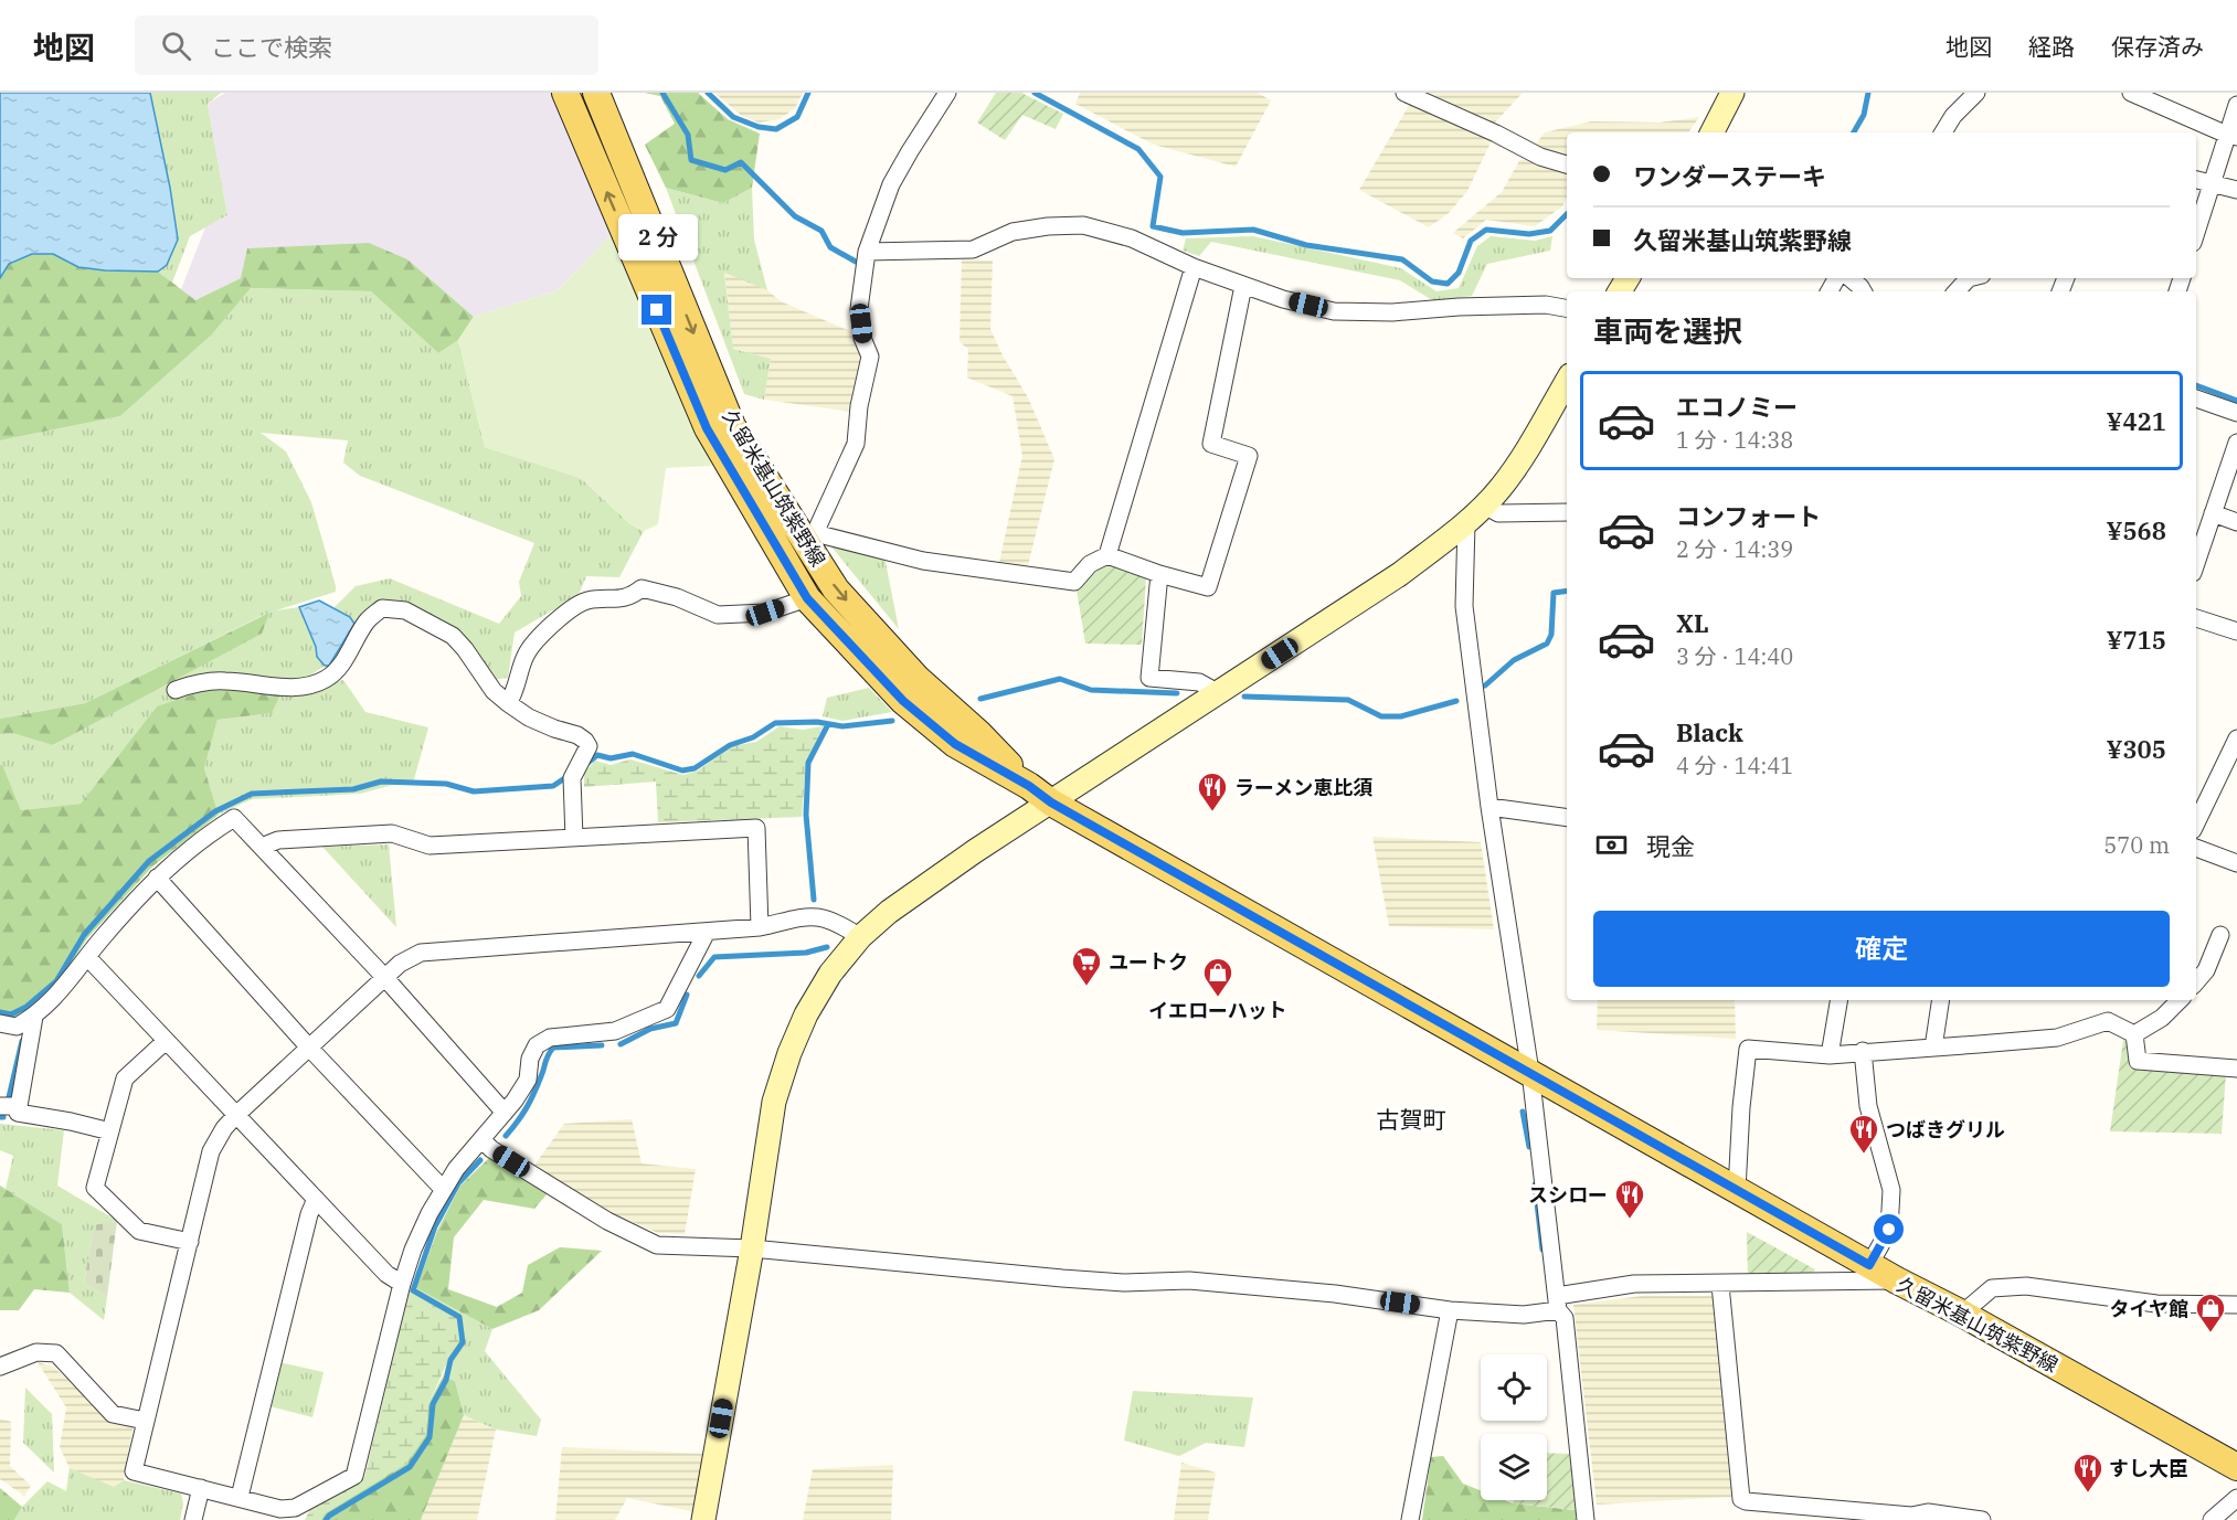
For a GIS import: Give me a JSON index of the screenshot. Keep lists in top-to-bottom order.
{
  "streets": {
    "main road": ["久留米基山筑紫野線"]
  },
  "districts": ["古賀町"],
  "places": {
    "restaurant": [
      "ラーメン恵比須",
      "つばきグリル",
      "スシロー",
      "すし大臣"
    ],
    "supermarket": ["ユートク"],
    "shop": ["イエローハット", "タイヤ館"]
  },
  "page": {
    "header": "地図",
    "search": "ここで検索",
    "nav": ["地図", "経路", "保存済み"],
    "banner": ["ワンダーステーキ", "久留米基山筑紫野線"],
    "bubble": "2 分",
    "heading": "車両を選択",
    "list": [
      {
        "name": "エコノミー",
        "note": "1 分 · 14:38",
        "value": "¥421"
      },
      {
        "name": "コンフォート",
        "note": "2 分 · 14:39",
        "value": "¥568"
      },
      {
        "name": "XL",
        "note": "3 分 · 14:40",
        "value": "¥715"
      },
      {
        "name": "Black",
        "note": "4 分 · 14:41",
        "value": "¥305"
      }
    ],
    "pay": ["現金", "570 m"],
    "buttons": "確定"
  }
}
